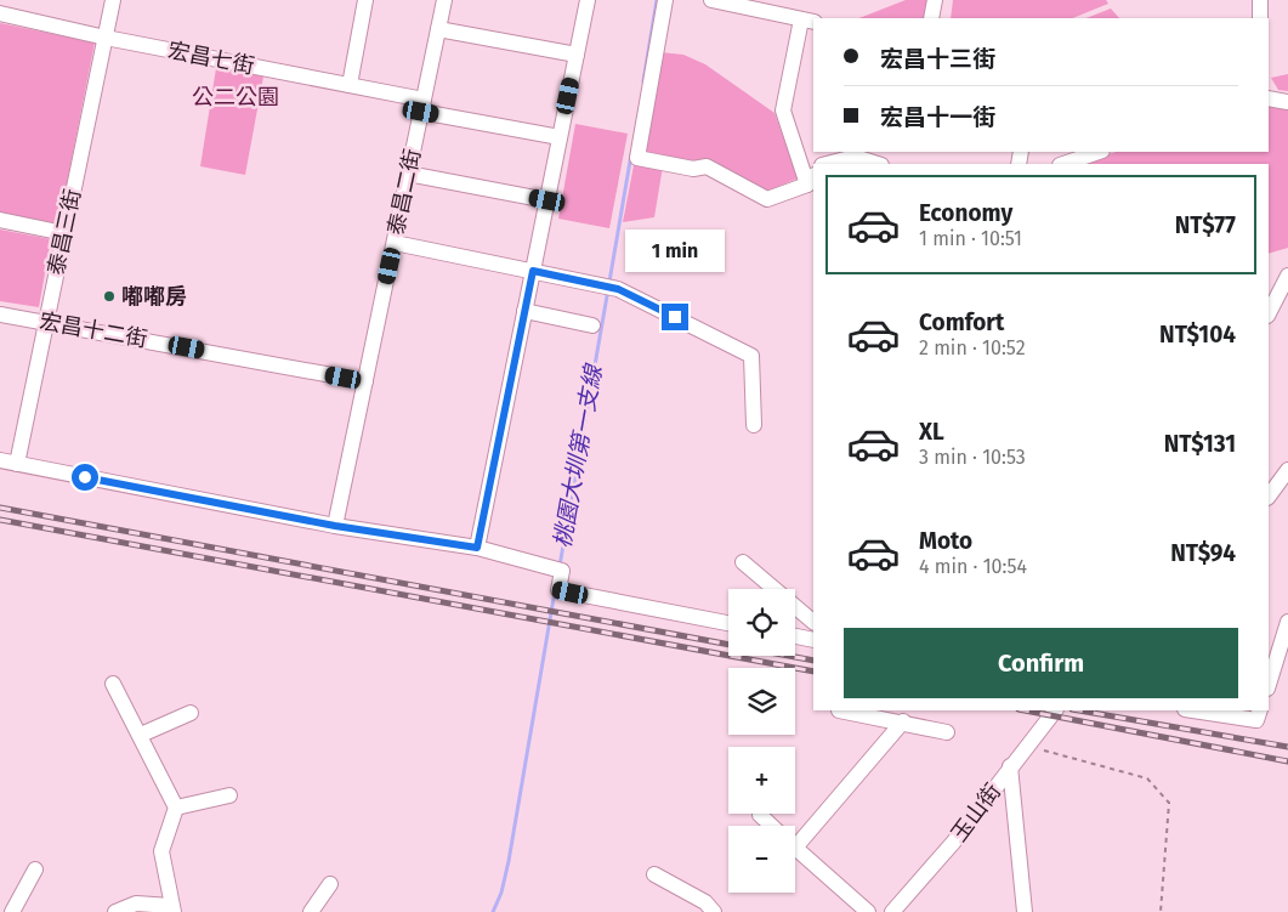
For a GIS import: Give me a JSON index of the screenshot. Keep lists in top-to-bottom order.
{
  "streets": {
    "street": [
      "宏昌七街",
      "泰昌二街",
      "泰昌三街",
      "宏昌十二街",
      "玉山街"
    ]
  },
  "crossings": [
    ["宏昌七街", "泰昌二街"],
    ["宏昌七街", "泰昌三街"],
    ["泰昌二街", "宏昌十二街"],
    ["泰昌三街", "宏昌十二街"]
  ],
  "water": ["桃園大圳第一支線"],
  "parks": ["公二公園"],
  "places": ["嘟嘟房"],
  "page": {
    "banner": ["宏昌十三街", "宏昌十一街"],
    "list": [
      {
        "name": "Economy",
        "note": "1 min · 10:51",
        "value": "NT$77"
      },
      {
        "name": "Comfort",
        "note": "2 min · 10:52",
        "value": "NT$104"
      },
      {
        "name": "XL",
        "note": "3 min · 10:53",
        "value": "NT$131"
      },
      {
        "name": "Moto",
        "note": "4 min · 10:54",
        "value": "NT$94"
      }
    ],
    "bubble": "1 min",
    "map_buttons": ["+", "−"],
    "buttons": "Confirm"
  }
}
